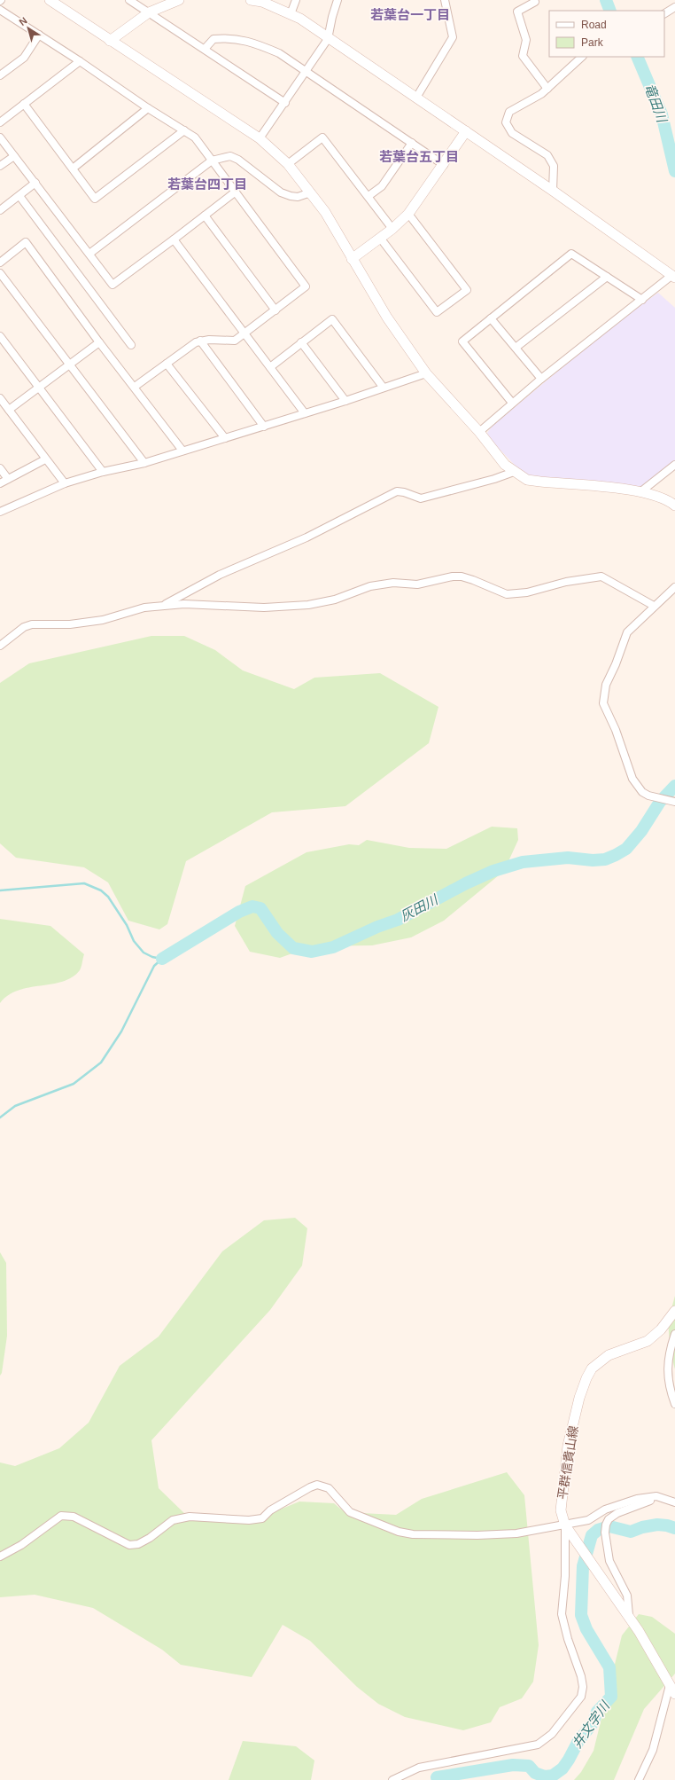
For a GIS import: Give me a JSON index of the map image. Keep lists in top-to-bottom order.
{
  "streets": {
    "street": ["平群信貴山線"]
  },
  "districts": ["若葉台一丁目", "若葉台五丁目", "若葉台四丁目"],
  "water": ["竜田川", "灰田川", "井文字川"],
  "legend": ["Road", "Park"],
  "north": "top left"
}
